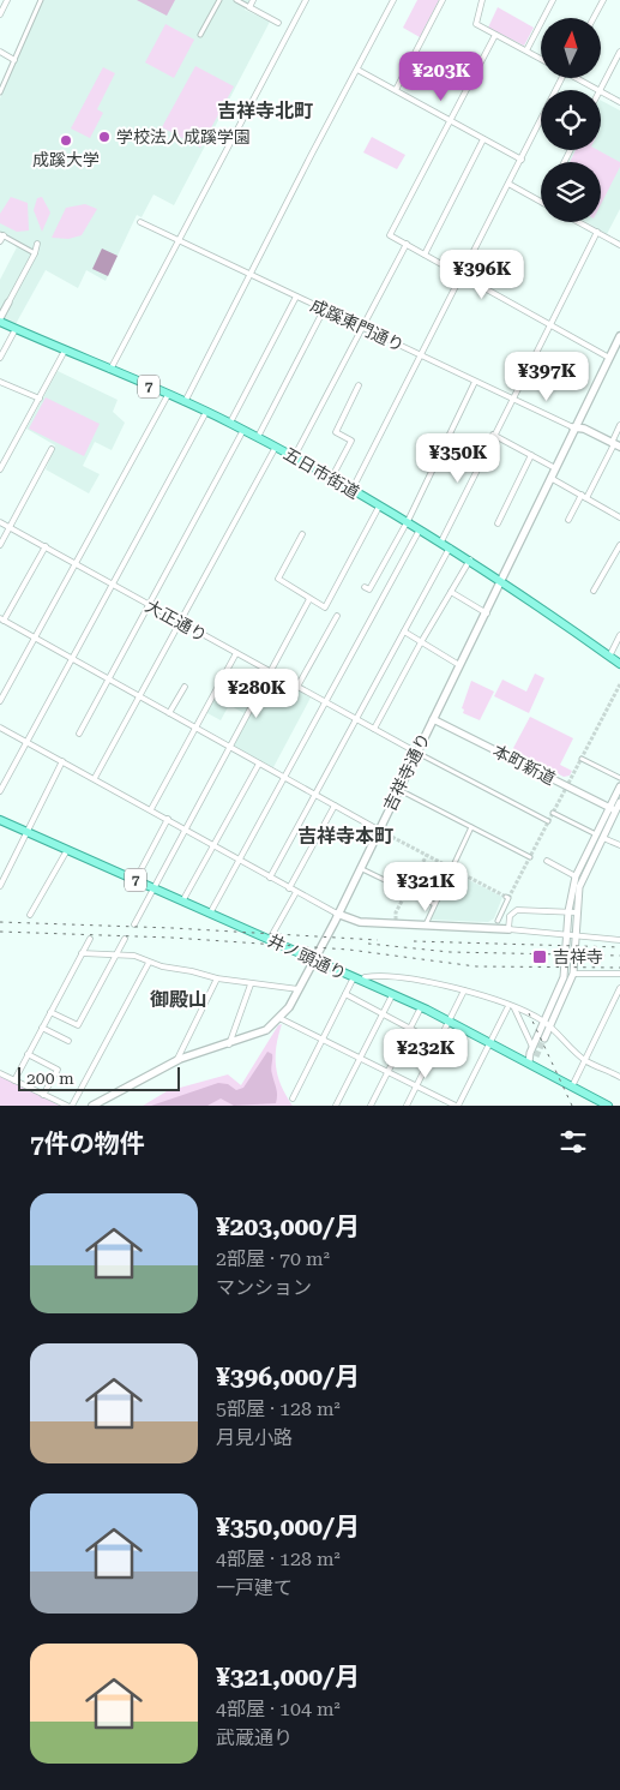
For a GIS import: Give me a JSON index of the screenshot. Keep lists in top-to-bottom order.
{
  "streets": {
    "main road": [
      "7",
      "五日市街道",
      "吉祥寺通り",
      "井ノ頭通り"
    ],
    "street": ["成蹊東門通り", "大正通り", "本町新道"]
  },
  "crossings": [
    ["成蹊東門通り", "吉祥寺通り"],
    ["五日市街道", "吉祥寺通り"],
    ["大正通り", "吉祥寺通り"],
    ["本町新道", "吉祥寺通り"],
    ["吉祥寺通り", "井ノ頭通り"]
  ],
  "districts": ["吉祥寺北町", "吉祥寺本町", "御殿山"],
  "places": {
    "other": ["学校法人成蹊学園", "成蹊大学"],
    "transit": ["吉祥寺"]
  },
  "scale_bar": "200 m",
  "north": "top",
  "page": {
    "price": [
      "¥203K",
      "¥396K",
      "¥397K",
      "¥350K",
      "¥280K",
      "¥321K",
      "¥232K"
    ],
    "scale": "200 m",
    "heading": "7件の物件",
    "list": [
      {
        "name": "¥203,000/月",
        "note": "2部屋 · 70 m² · マンション"
      },
      {
        "name": "¥396,000/月",
        "note": "5部屋 · 128 m² · 月見小路"
      },
      {
        "name": "¥350,000/月",
        "note": "4部屋 · 128 m² · 一戸建て"
      },
      {
        "name": "¥321,000/月",
        "note": "4部屋 · 104 m² · 武蔵通り"
      }
    ]
  }
}
